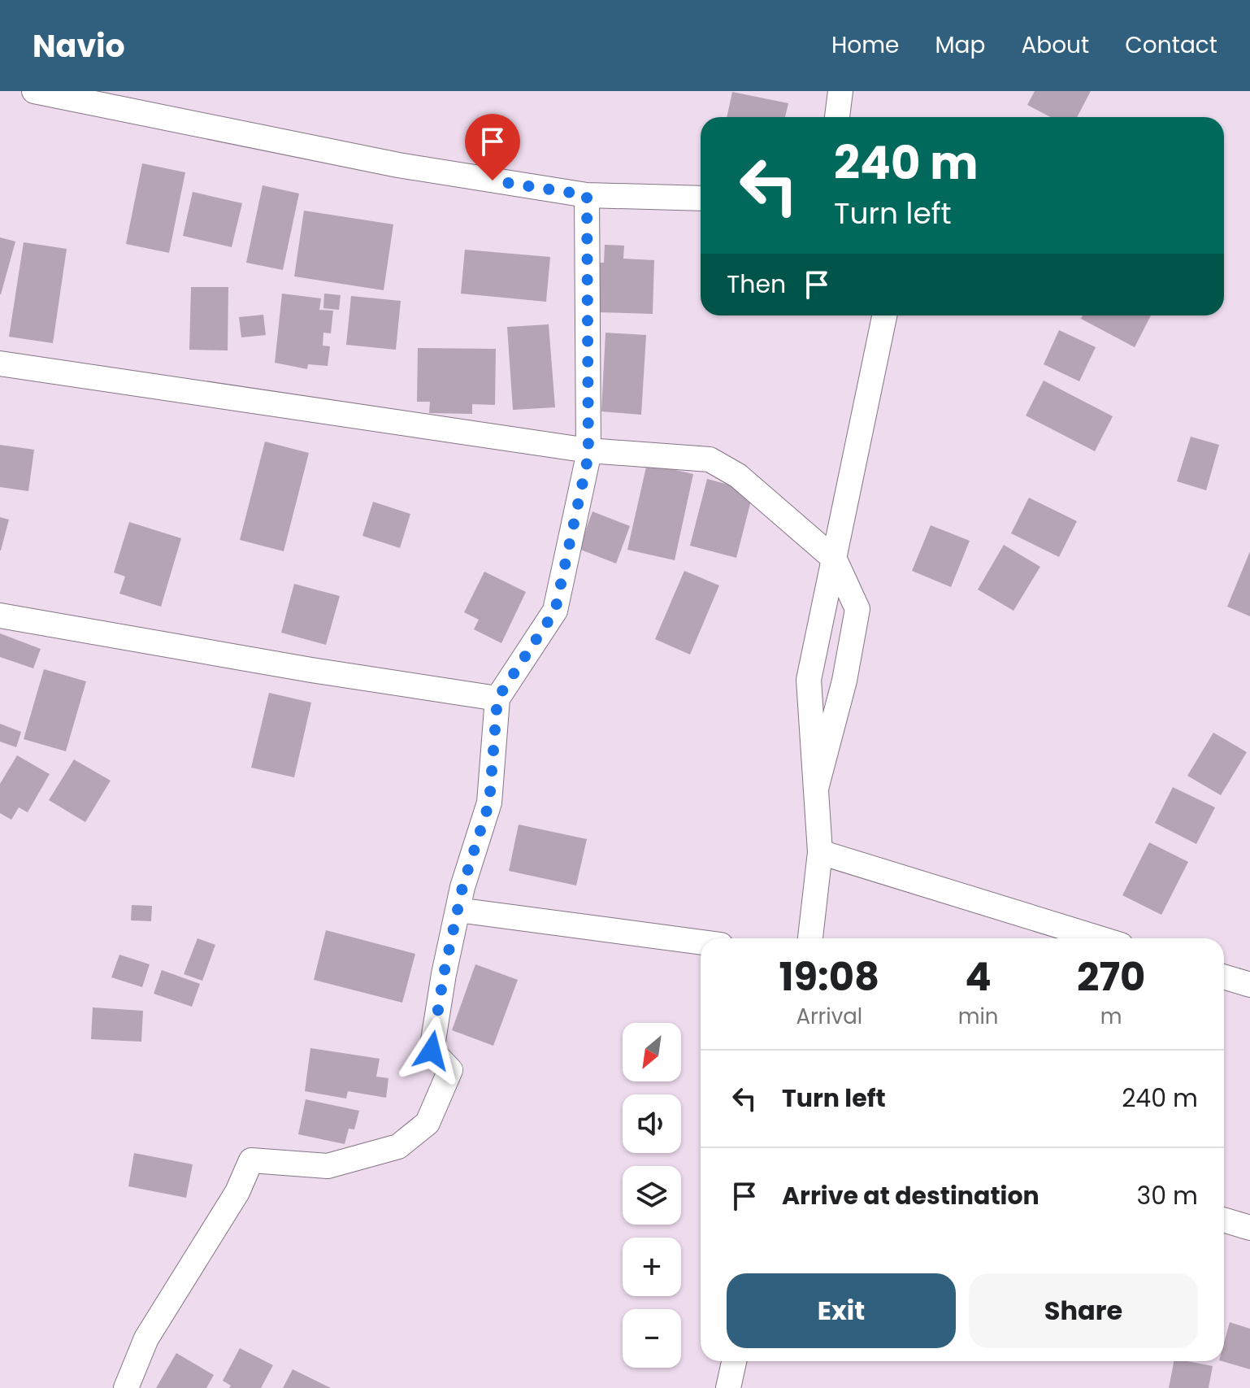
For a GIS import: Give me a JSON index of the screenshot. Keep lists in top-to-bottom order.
{
  "north": "bottom left",
  "page": {
    "header": "Navio",
    "nav": [
      "Home",
      "Map",
      "About",
      "Contact"
    ],
    "turn": ["240 m", "Turn left"],
    "then": "Then",
    "eta": [
      "19:08",
      "Arrival",
      "4",
      "min",
      "270",
      "m"
    ],
    "map_buttons": ["+", "−"],
    "list": [
      {
        "name": "Turn left",
        "value": "240 m"
      },
      {
        "name": "Arrive at destination",
        "value": "30 m"
      }
    ],
    "buttons": ["Exit", "Share"]
  }
}
